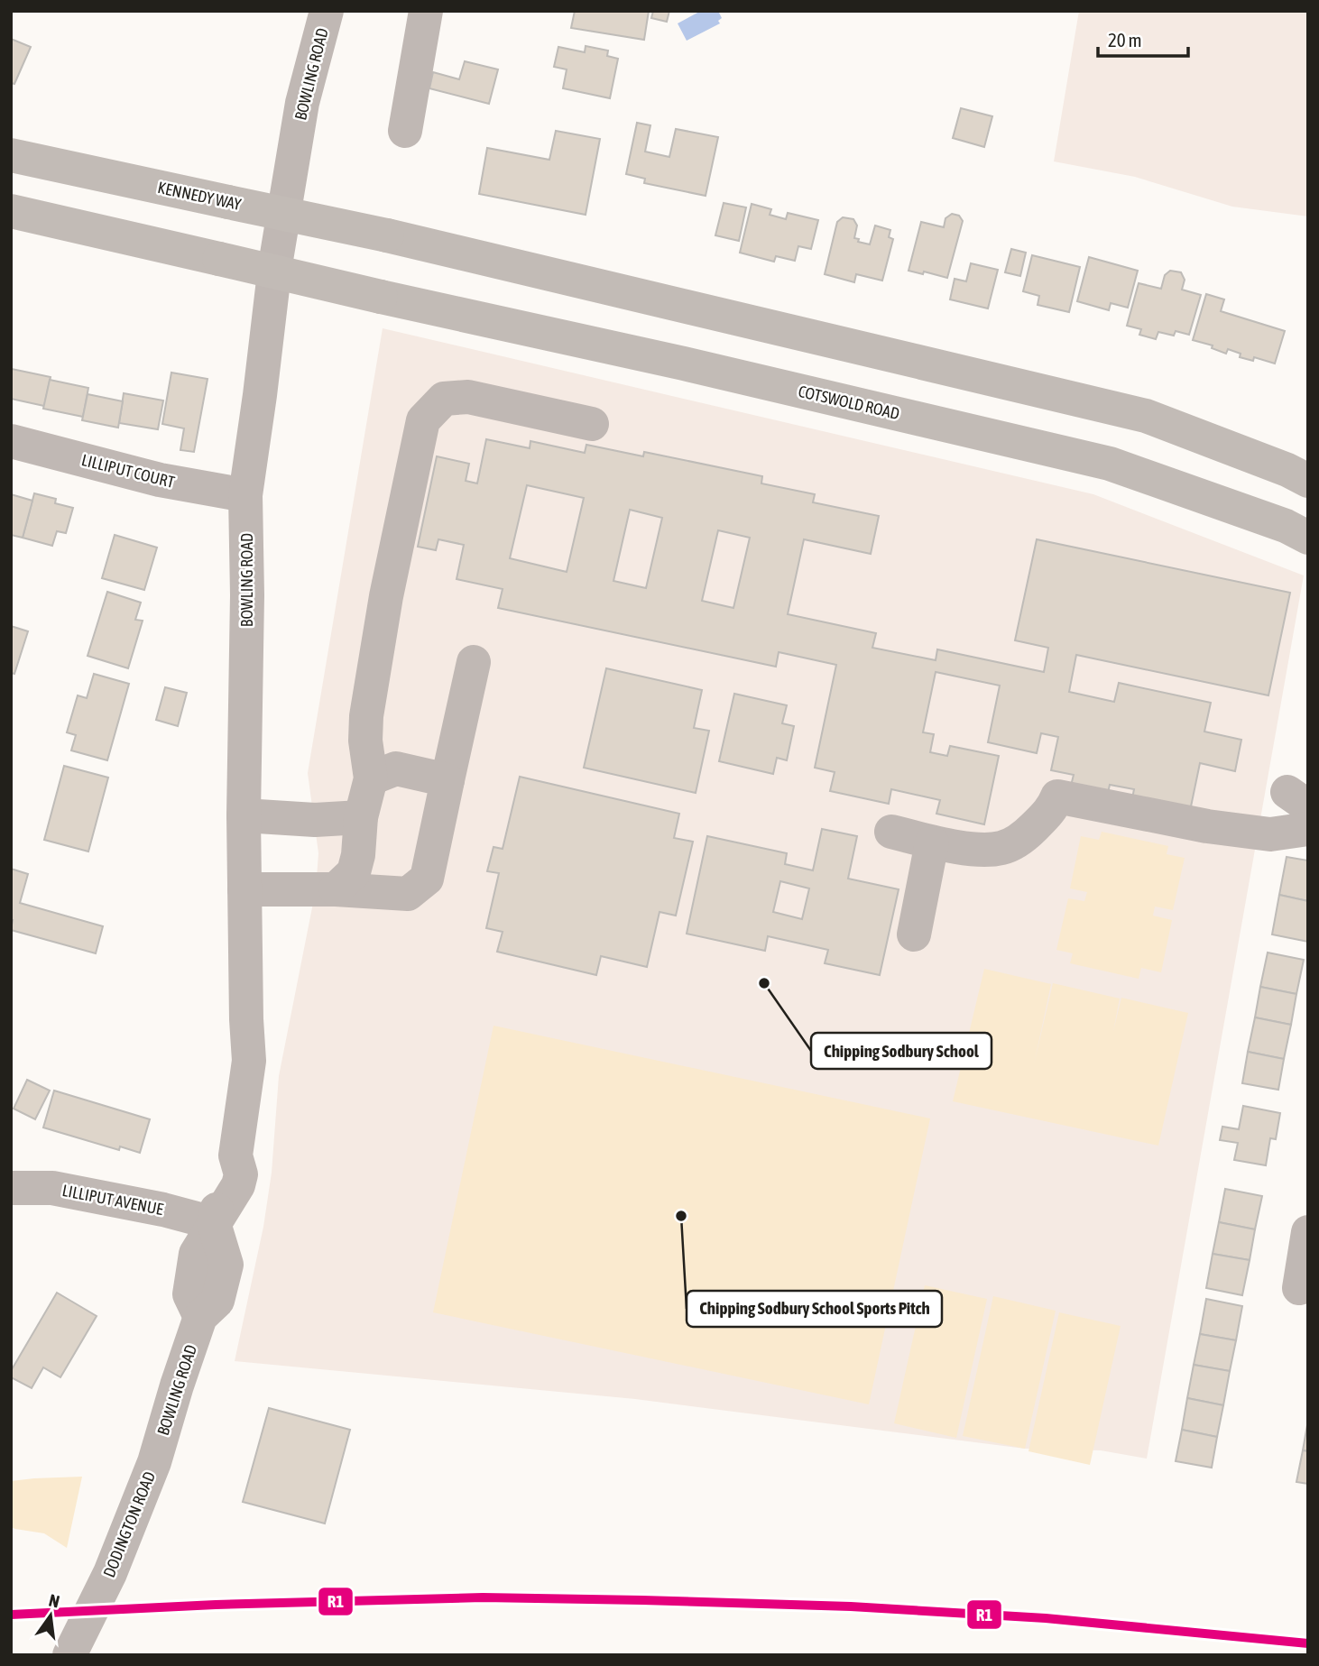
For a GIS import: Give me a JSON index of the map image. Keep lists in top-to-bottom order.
{
  "streets": {
    "main road": ["KENNEDY WAY", "COTSWOLD ROAD"],
    "street": [
      "BOWLING ROAD",
      "LILLIPUT COURT",
      "LILLIPUT AVENUE",
      "DODINGTON ROAD"
    ]
  },
  "crossings": [
    ["BOWLING ROAD", "LILLIPUT COURT"],
    ["BOWLING ROAD", "LILLIPUT AVENUE"],
    ["BOWLING ROAD", "DODINGTON ROAD"]
  ],
  "places": ["Chipping Sodbury School", "Chipping Sodbury School Sports Pitch"],
  "lines": ["transit line R1"],
  "scale_bar": "20 m",
  "north": "top"
}
